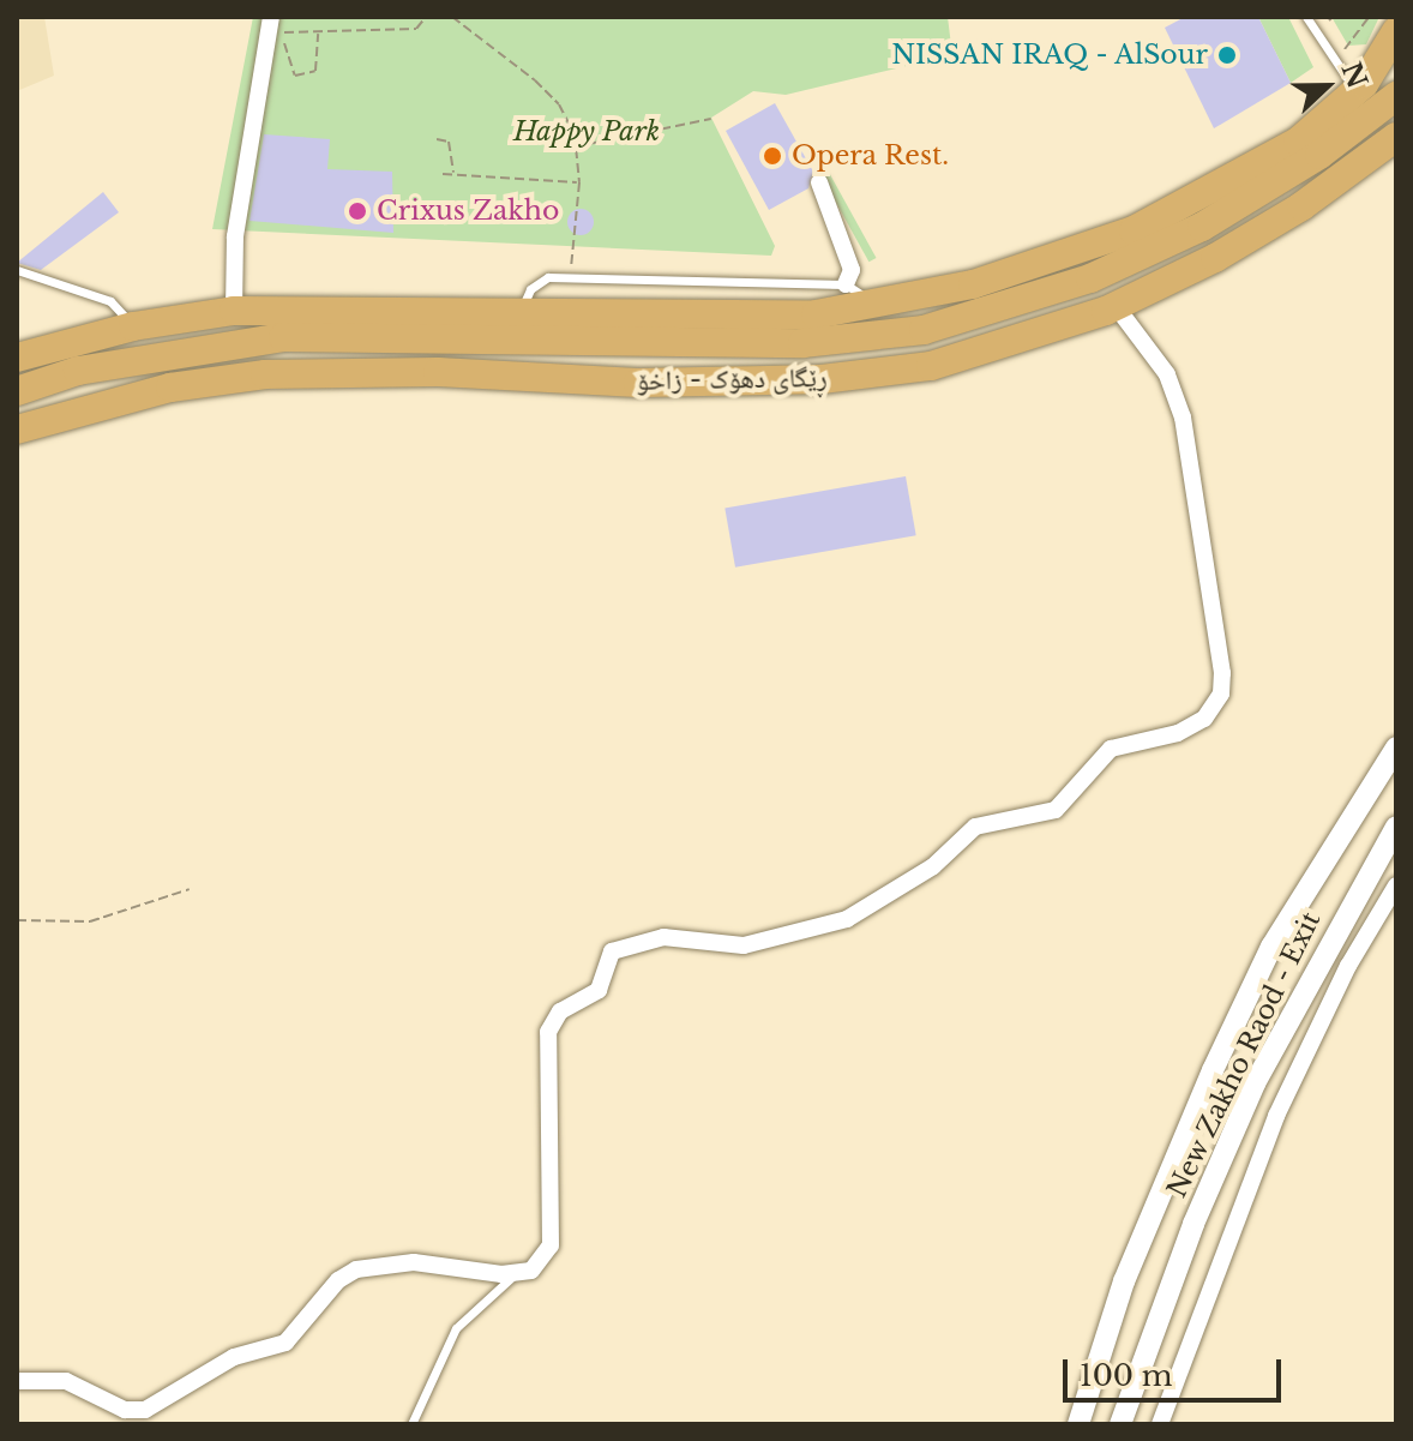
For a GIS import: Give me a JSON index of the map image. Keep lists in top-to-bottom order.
{
  "streets": {
    "highway": ["ڕێگای دهۆک - زاخۆ"],
    "main road": ["New Zakho Raod - Exit"]
  },
  "parks": ["Happy Park"],
  "places": ["NISSAN IRAQ - AlSour", "Opera Rest.", "Crixus Zakho"],
  "scale_bar": "100 m",
  "north": "right"
}
